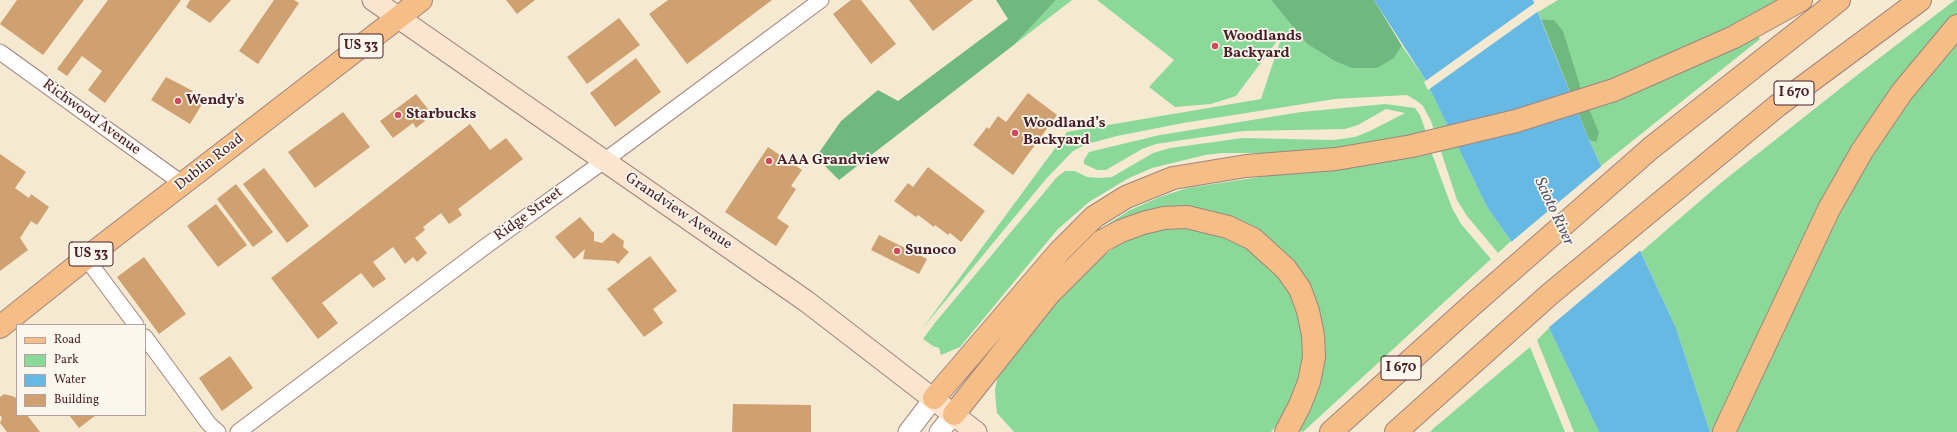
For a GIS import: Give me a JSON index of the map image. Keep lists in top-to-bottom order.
{
  "streets": {
    "main road": [
      "US 33",
      "I 670",
      "Dublin Road",
      "Grandview Avenue"
    ],
    "street": ["Richwood Avenue", "Ridge Street"]
  },
  "crossings": [
    ["Richwood Avenue", "Dublin Road"],
    ["Dublin Road", "Grandview Avenue"],
    ["Grandview Avenue", "Ridge Street"]
  ],
  "water": ["Scioto River"],
  "places": [
    "Woodlands Backyard",
    "Wendy's",
    "Starbucks",
    "Woodland’s Backyard",
    "AAA Grandview",
    "Sunoco"
  ],
  "legend": [
    "Road",
    "Park",
    "Water",
    "Building"
  ]
}
